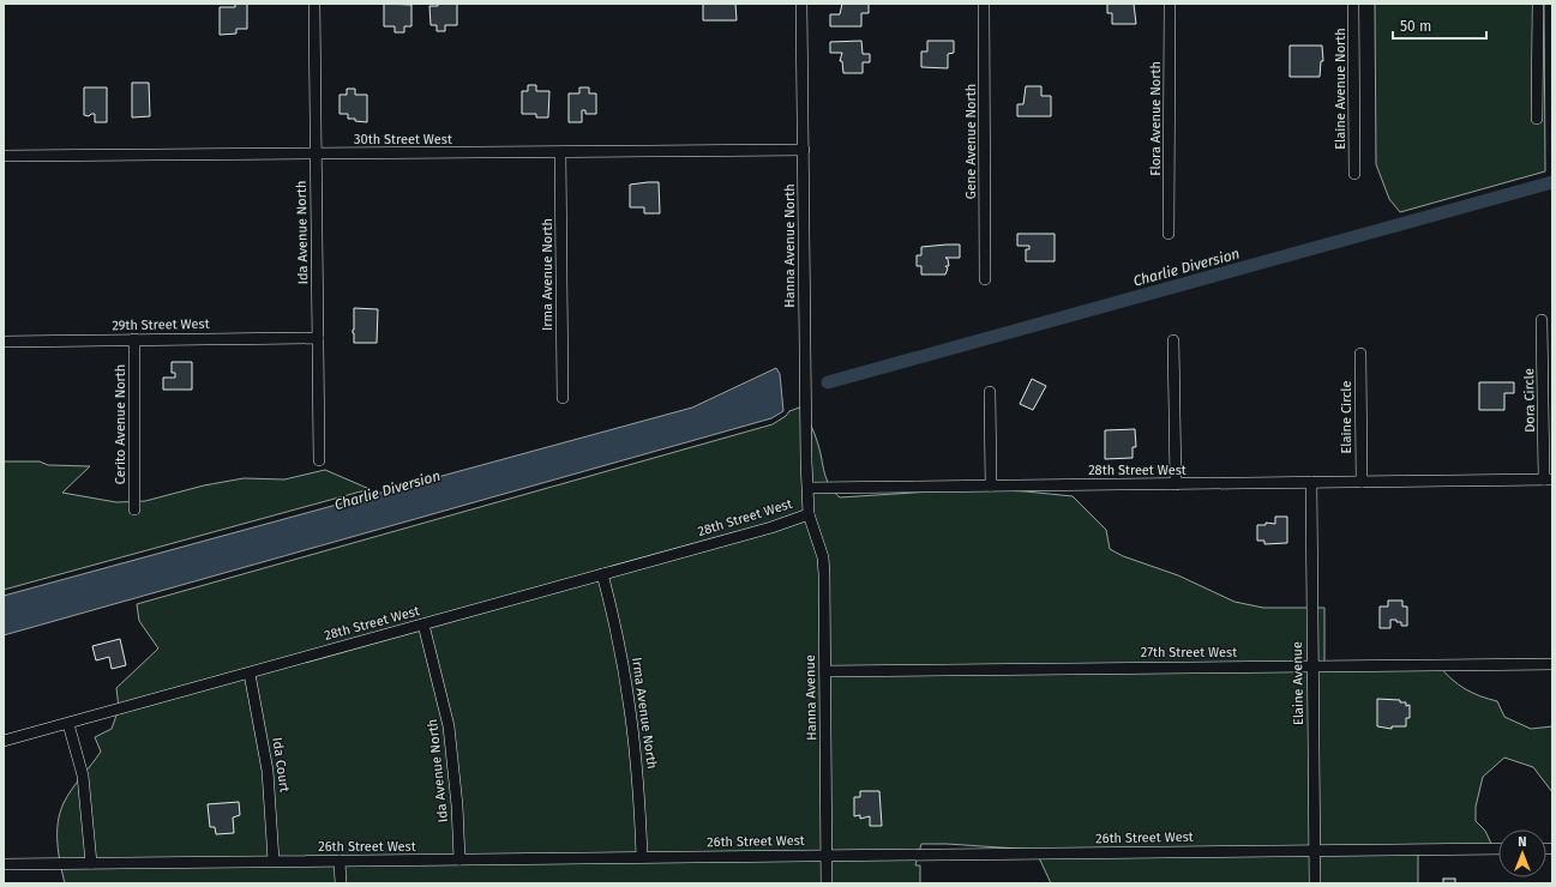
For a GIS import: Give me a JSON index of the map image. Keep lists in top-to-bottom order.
{
  "streets": {
    "street": [
      "Elaine Avenue North",
      "Flora Avenue North",
      "30th Street West",
      "Gene Avenue North",
      "Ida Avenue North",
      "Hanna Avenue North",
      "Irma Avenue North",
      "29th Street West",
      "Dora Circle",
      "Elaine Circle",
      "Cerito Avenue North",
      "28th Street West",
      "27th Street West",
      "Elaine Avenue",
      "Hanna Avenue",
      "Ida Court",
      "26th Street West"
    ]
  },
  "crossings": [
    ["30th Street West", "Ida Avenue North"],
    ["30th Street West", "Hanna Avenue North"],
    ["30th Street West", "Irma Avenue North"],
    ["Ida Avenue North", "29th Street West"],
    ["Ida Avenue North", "28th Street West"],
    ["Ida Avenue North", "26th Street West"],
    ["Hanna Avenue North", "28th Street West"],
    ["Irma Avenue North", "28th Street West"],
    ["Irma Avenue North", "26th Street West"],
    ["29th Street West", "Cerito Avenue North"],
    ["Dora Circle", "28th Street West"],
    ["Elaine Circle", "28th Street West"],
    ["28th Street West", "Elaine Avenue"],
    ["28th Street West", "Hanna Avenue"],
    ["28th Street West", "Ida Court"],
    ["27th Street West", "Elaine Avenue"],
    ["27th Street West", "Hanna Avenue"],
    ["Elaine Avenue", "26th Street West"],
    ["Hanna Avenue", "26th Street West"],
    ["Ida Court", "26th Street West"]
  ],
  "water": ["Charlie Diversion"],
  "scale_bar": "50 m",
  "north": "top"
}
